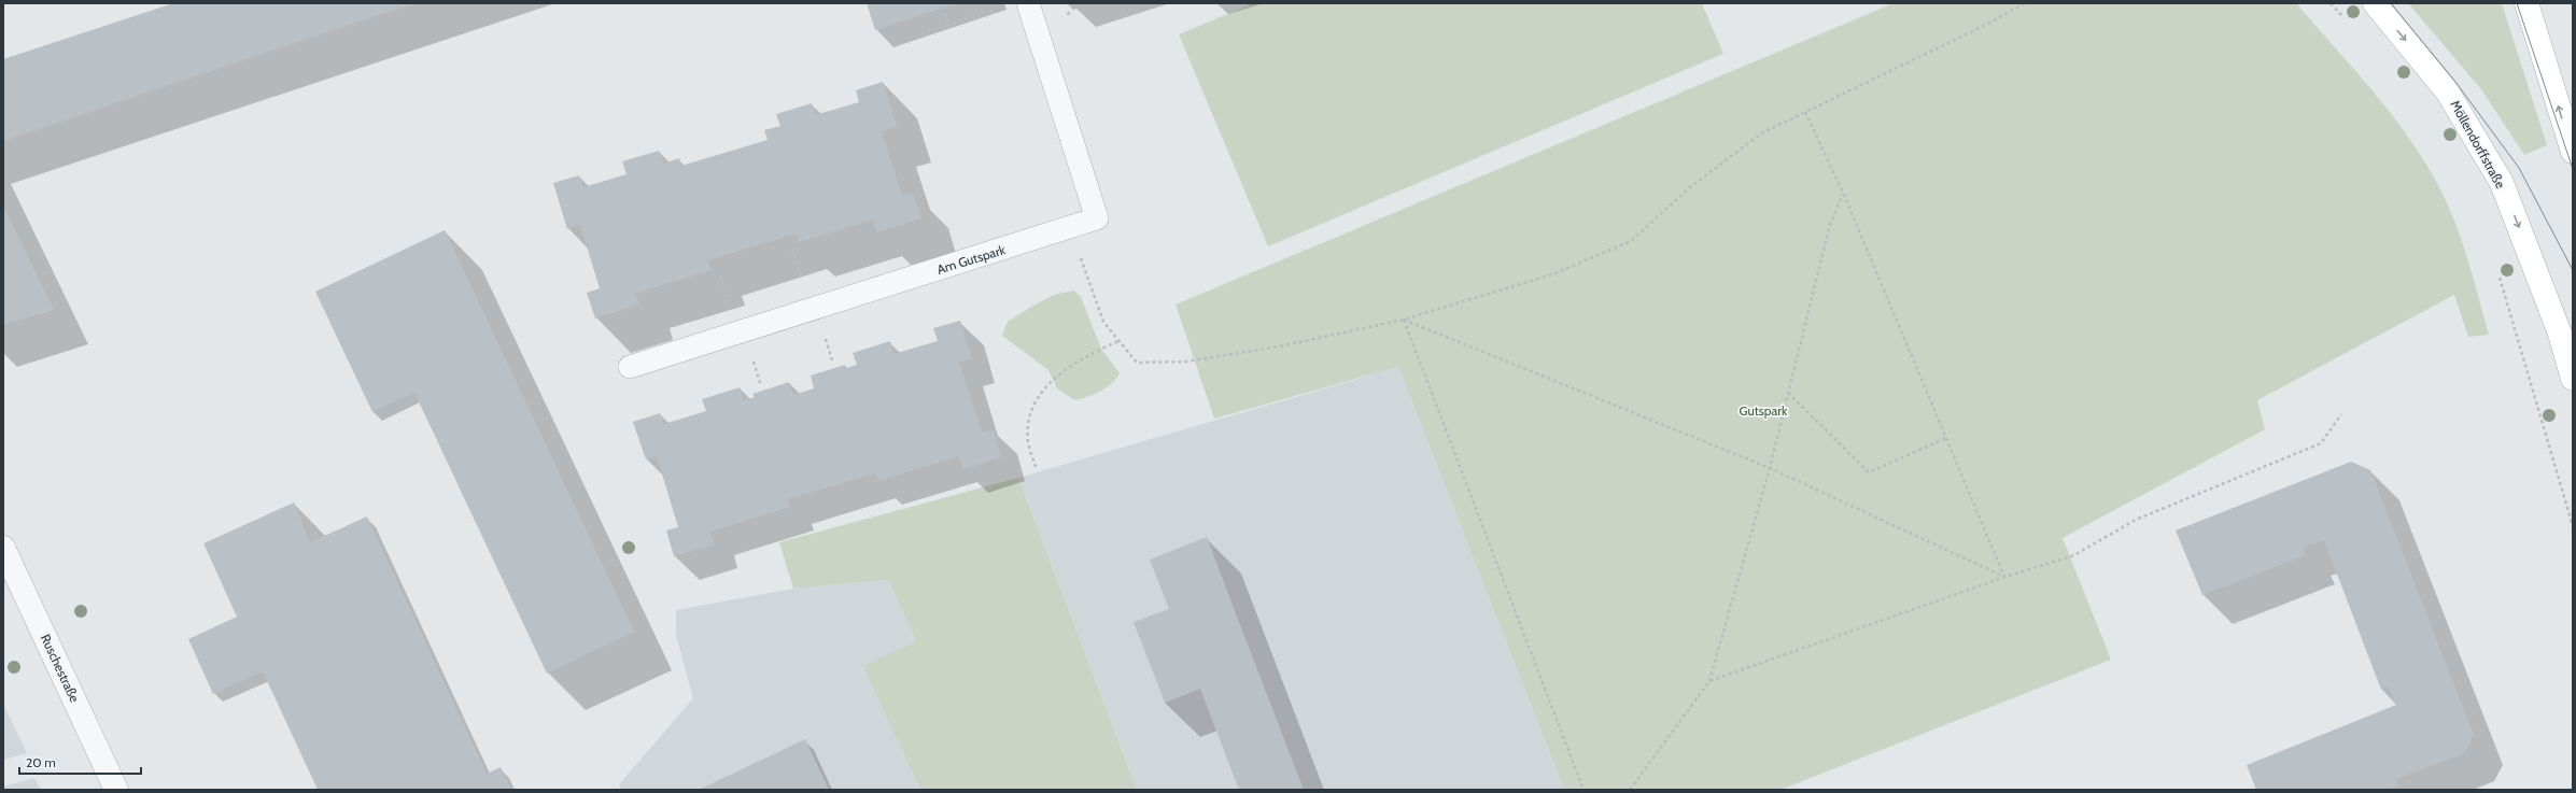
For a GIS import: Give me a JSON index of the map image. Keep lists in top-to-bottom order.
{
  "streets": {
    "main road": ["Möllendorffstraße"],
    "street": ["Ruschestraße"],
    "lane": ["Am Gutspark"]
  },
  "parks": ["Gutspark"],
  "scale_bar": "20 m"
}
